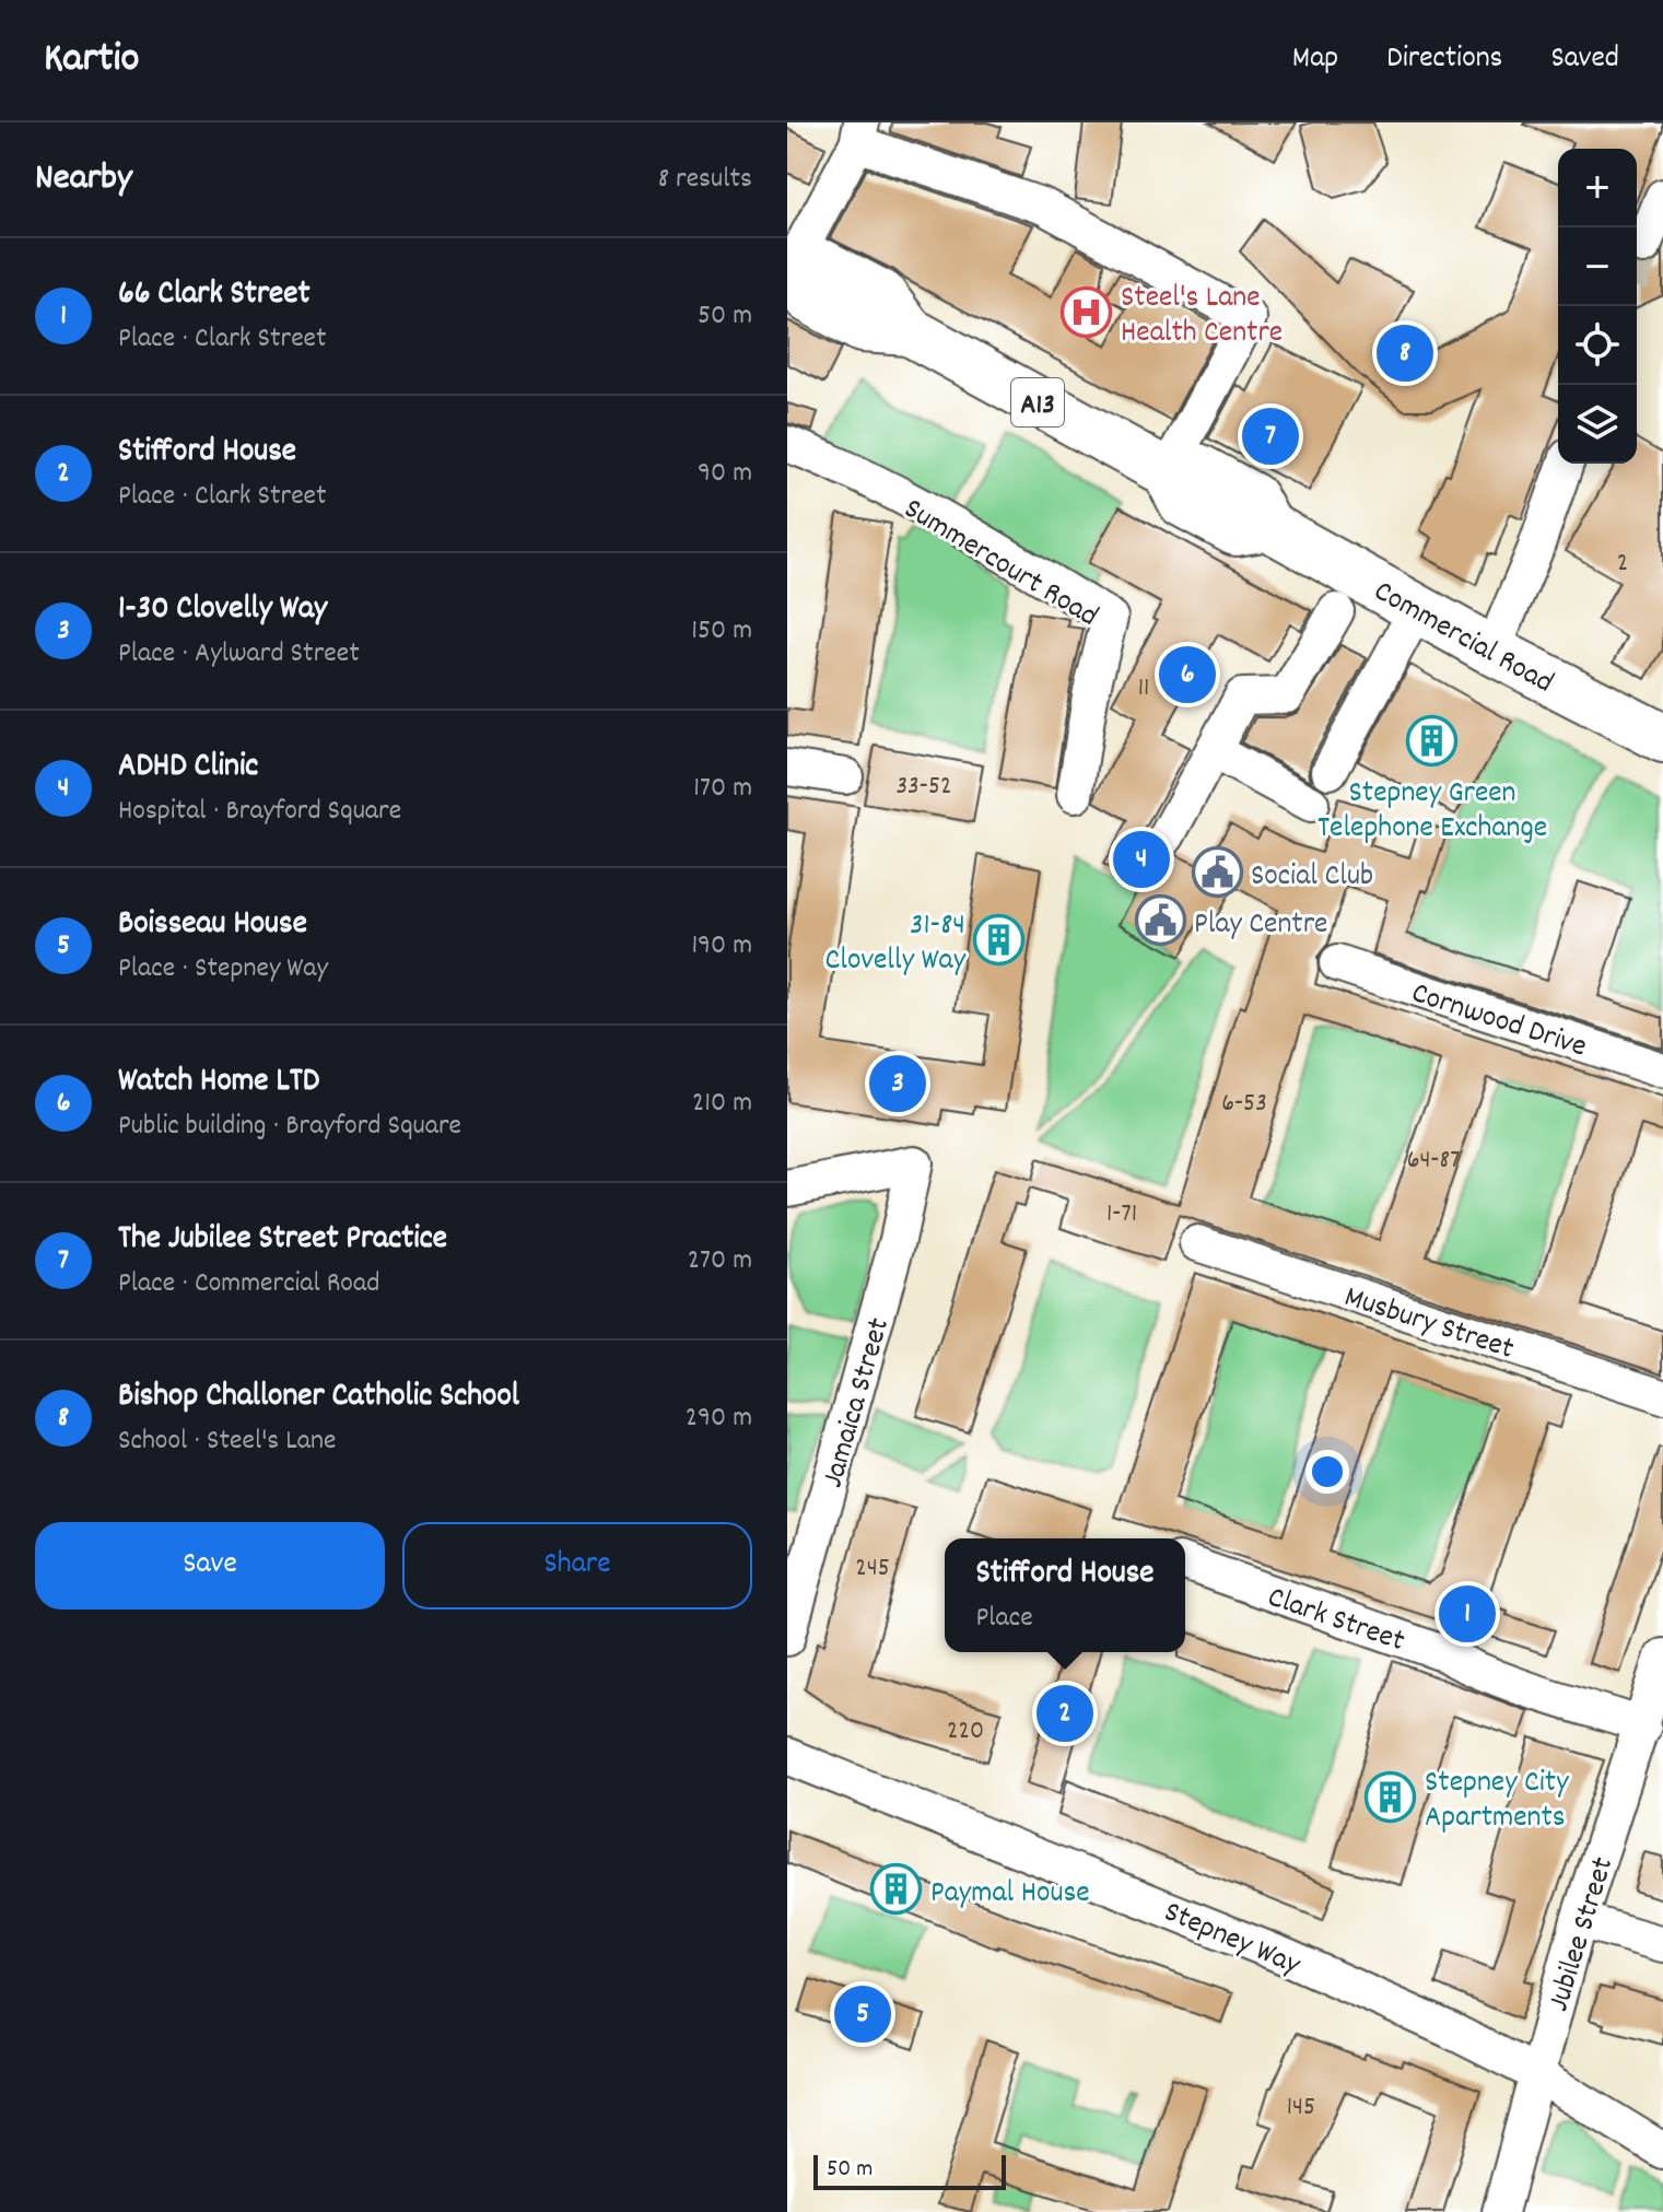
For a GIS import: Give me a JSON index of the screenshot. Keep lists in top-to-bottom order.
{
  "streets": {
    "highway": ["A13", "Commercial Road"],
    "street": [
      "Summercourt Road",
      "Cornwood Drive",
      "Musbury Street",
      "Jamaica Street",
      "Clark Street",
      "Jubilee Street",
      "Stepney Way"
    ]
  },
  "crossings": [
    ["Clark Street", "Jubilee Street"],
    ["Jubilee Street", "Stepney Way"]
  ],
  "places": {
    "hospital": ["Steel's Lane Health Centre"],
    "building": [
      "Stepney Green Telephone Exchange",
      "31-84 Clovelly Way",
      "Stepney City Apartments",
      "Paymal House"
    ],
    "public building": ["Social Club", "Play Centre"]
  },
  "house_numbers": [
    "2",
    "11",
    "33-52",
    "6-53",
    "64-87",
    "1-71",
    "245",
    "220",
    "145"
  ],
  "scale_bar": "50 m",
  "page": {
    "header": "Kartio",
    "nav": ["Map", "Directions", "Saved"],
    "heading": ["Nearby", "8 results"],
    "map_buttons": ["+", "−"],
    "list": [
      {
        "mark": "1",
        "name": "66 Clark Street",
        "note": "Place · Clark Street",
        "value": "50 m"
      },
      {
        "mark": "2",
        "name": "Stifford House",
        "note": "Place · Clark Street",
        "value": "90 m"
      },
      {
        "mark": "3",
        "name": "1-30 Clovelly Way",
        "note": "Place · Aylward Street",
        "value": "150 m"
      },
      {
        "mark": "4",
        "name": "ADHD Clinic",
        "note": "Hospital · Brayford Square",
        "value": "170 m"
      },
      {
        "mark": "5",
        "name": "Boisseau House",
        "note": "Place · Stepney Way",
        "value": "190 m"
      },
      {
        "mark": "6",
        "name": "Watch Home LTD",
        "note": "Public building · Brayford Square",
        "value": "210 m"
      },
      {
        "mark": "7",
        "name": "The Jubilee Street Practice",
        "note": "Place · Commercial Road",
        "value": "270 m"
      },
      {
        "mark": "8",
        "name": "Bishop Challoner Catholic School",
        "note": "School · Steel's Lane",
        "value": "290 m"
      }
    ],
    "pins": [
      "8",
      "7",
      "6",
      "4",
      "3",
      "1",
      "2",
      "5"
    ],
    "buttons": ["Save", "Share"],
    "popup": ["Stifford House", "Place"],
    "scale": "50 m"
  }
}
